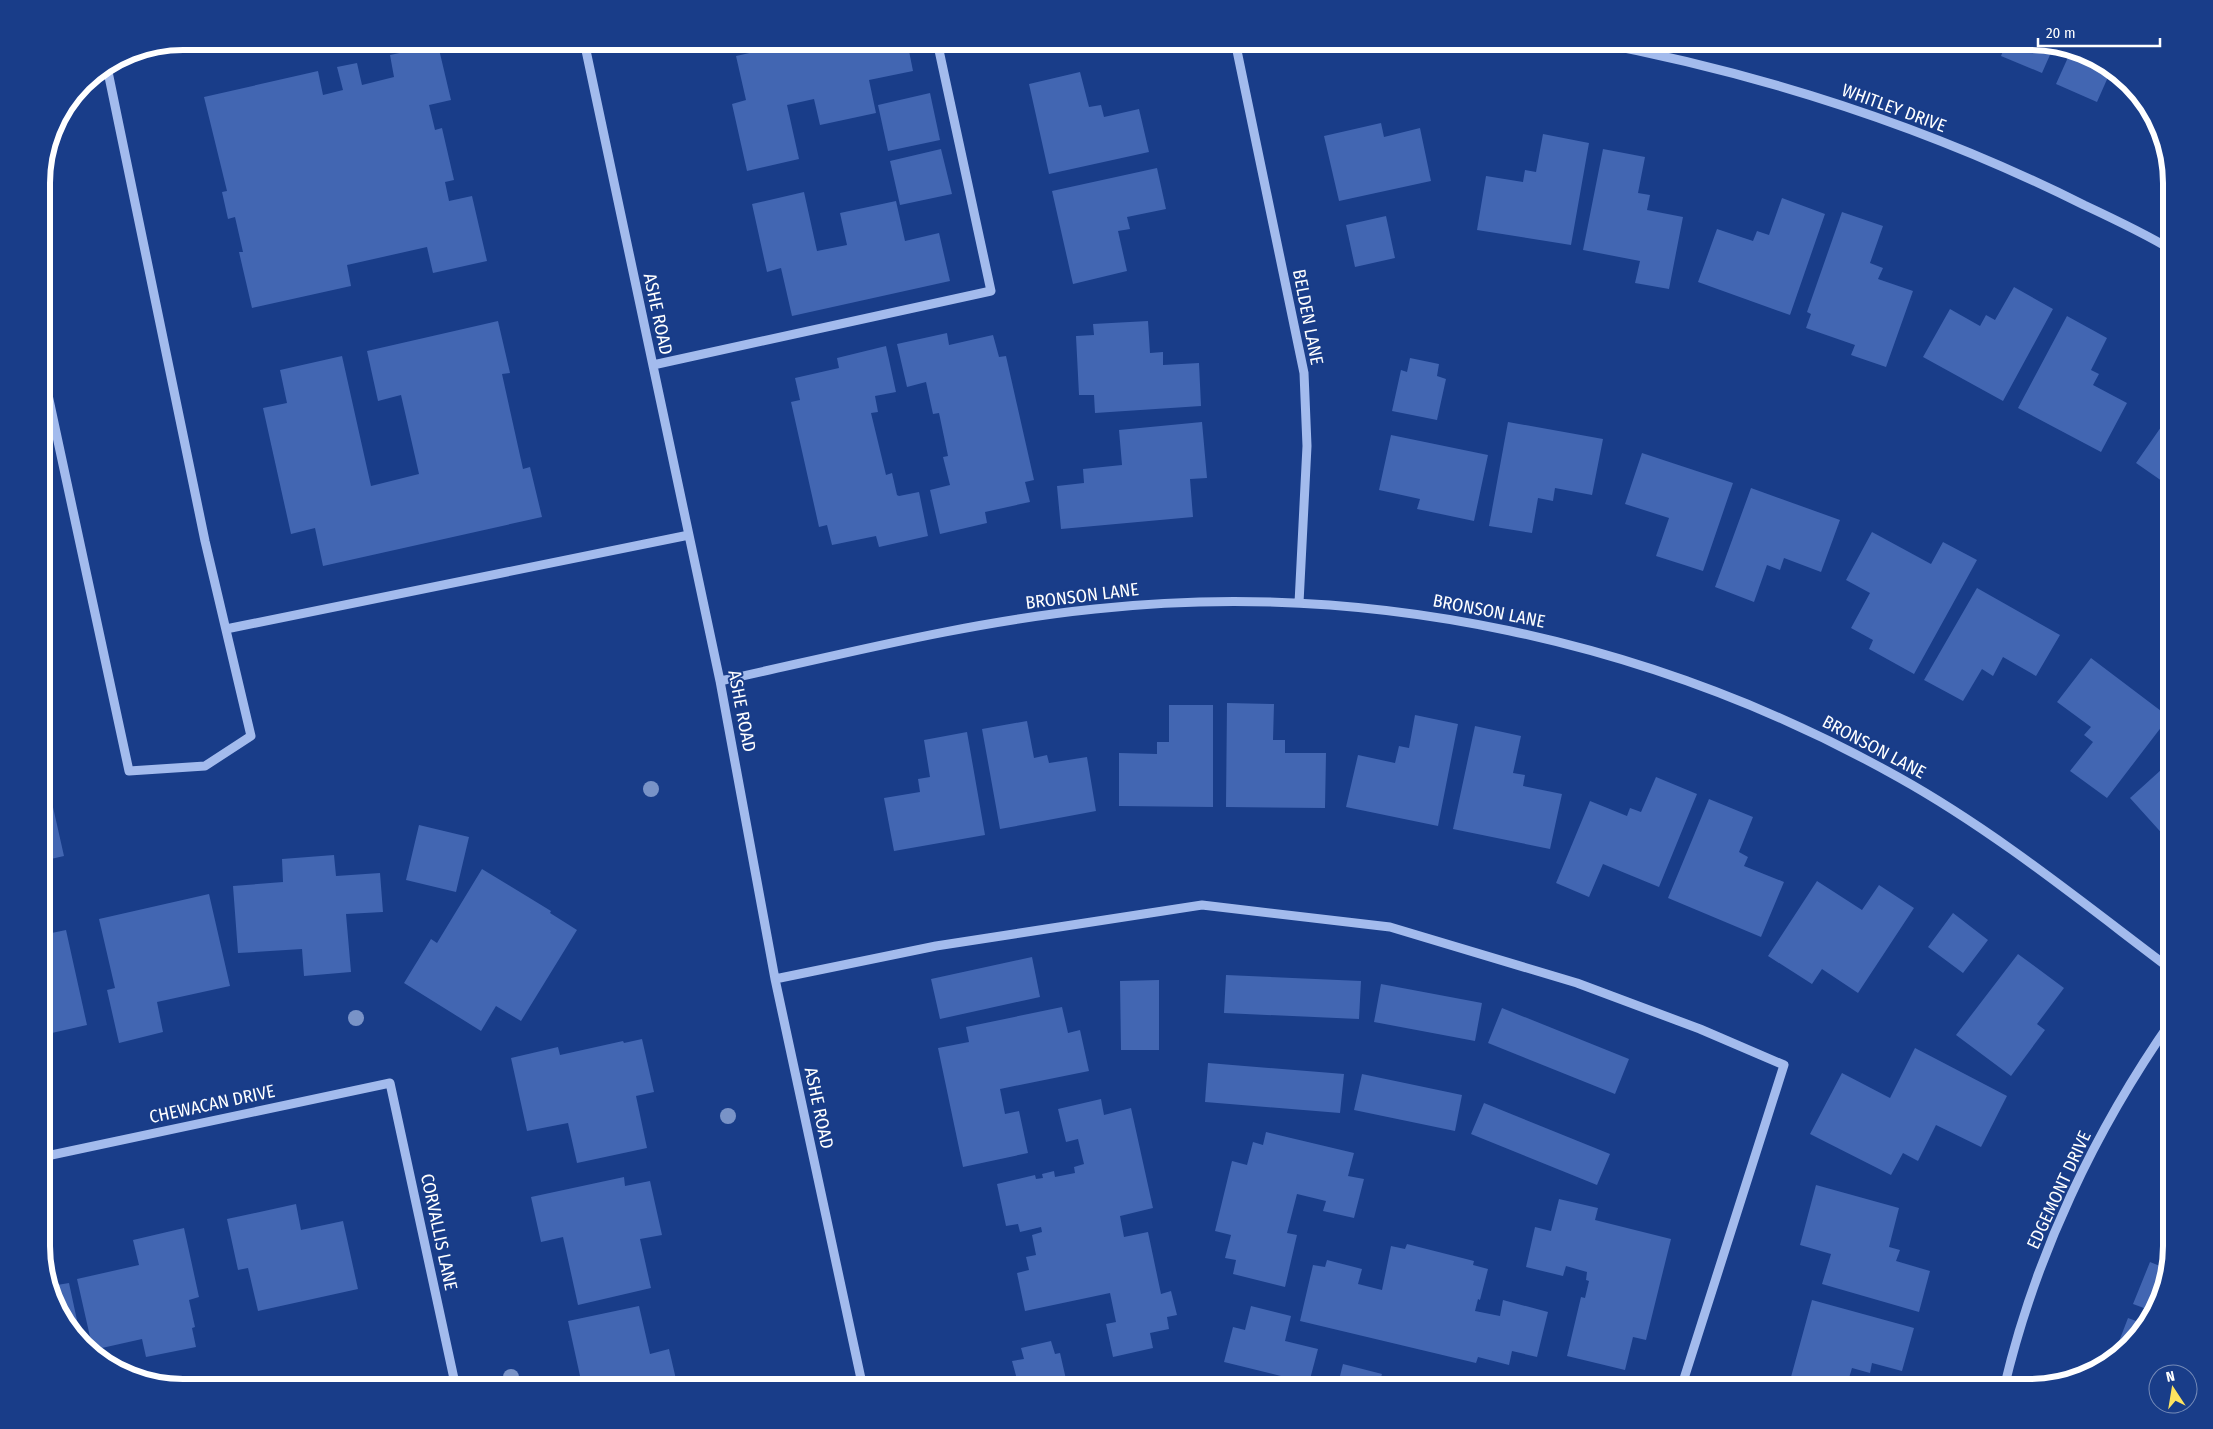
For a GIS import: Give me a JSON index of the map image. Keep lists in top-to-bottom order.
{
  "streets": {
    "street": [
      "WHITLEY DRIVE",
      "ASHE ROAD",
      "BELDEN LANE",
      "BRONSON LANE",
      "CHEWACAN DRIVE",
      "EDGEMONT DRIVE",
      "CORVALLIS LANE"
    ]
  },
  "crossings": [
    ["ASHE ROAD", "BRONSON LANE"],
    ["BELDEN LANE", "BRONSON LANE"],
    ["CHEWACAN DRIVE", "CORVALLIS LANE"]
  ],
  "scale_bar": "20 m",
  "north": "top"
}
